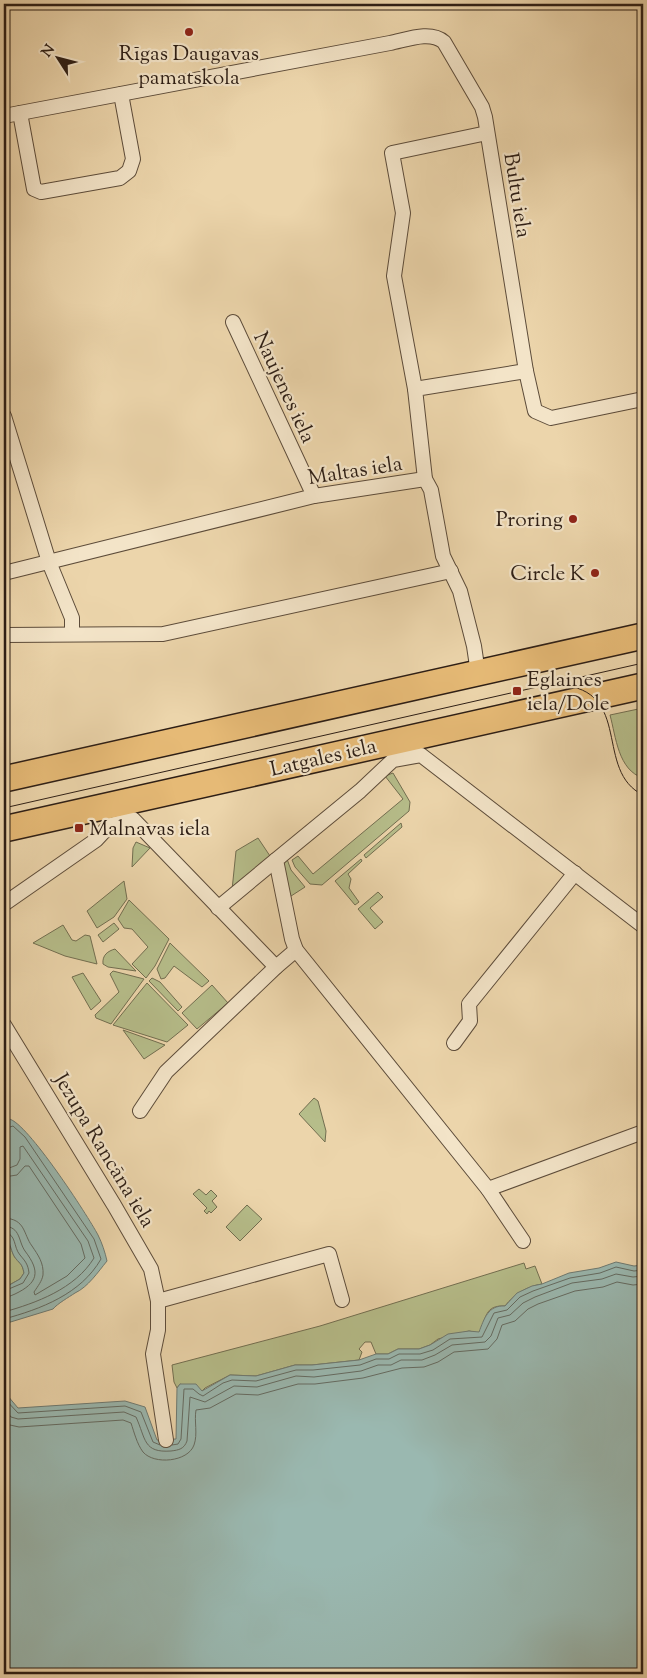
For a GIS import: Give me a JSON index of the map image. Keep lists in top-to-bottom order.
{
  "streets": {
    "highway": ["Latgales iela"],
    "street": [
      "Bultu iela",
      "Naujenes iela",
      "Maltas iela",
      "Jezupa Rancāna iela"
    ]
  },
  "crossings": [
    ["Bultu iela", "Maltas iela"],
    ["Naujenes iela", "Maltas iela"]
  ],
  "places": {
    "other": ["Rīgas Daugavas pamatskola", "Proring", "Circle K"],
    "transit": ["Eglaines iela/Dole", "Malnavas iela"]
  },
  "north": "top left"
}
